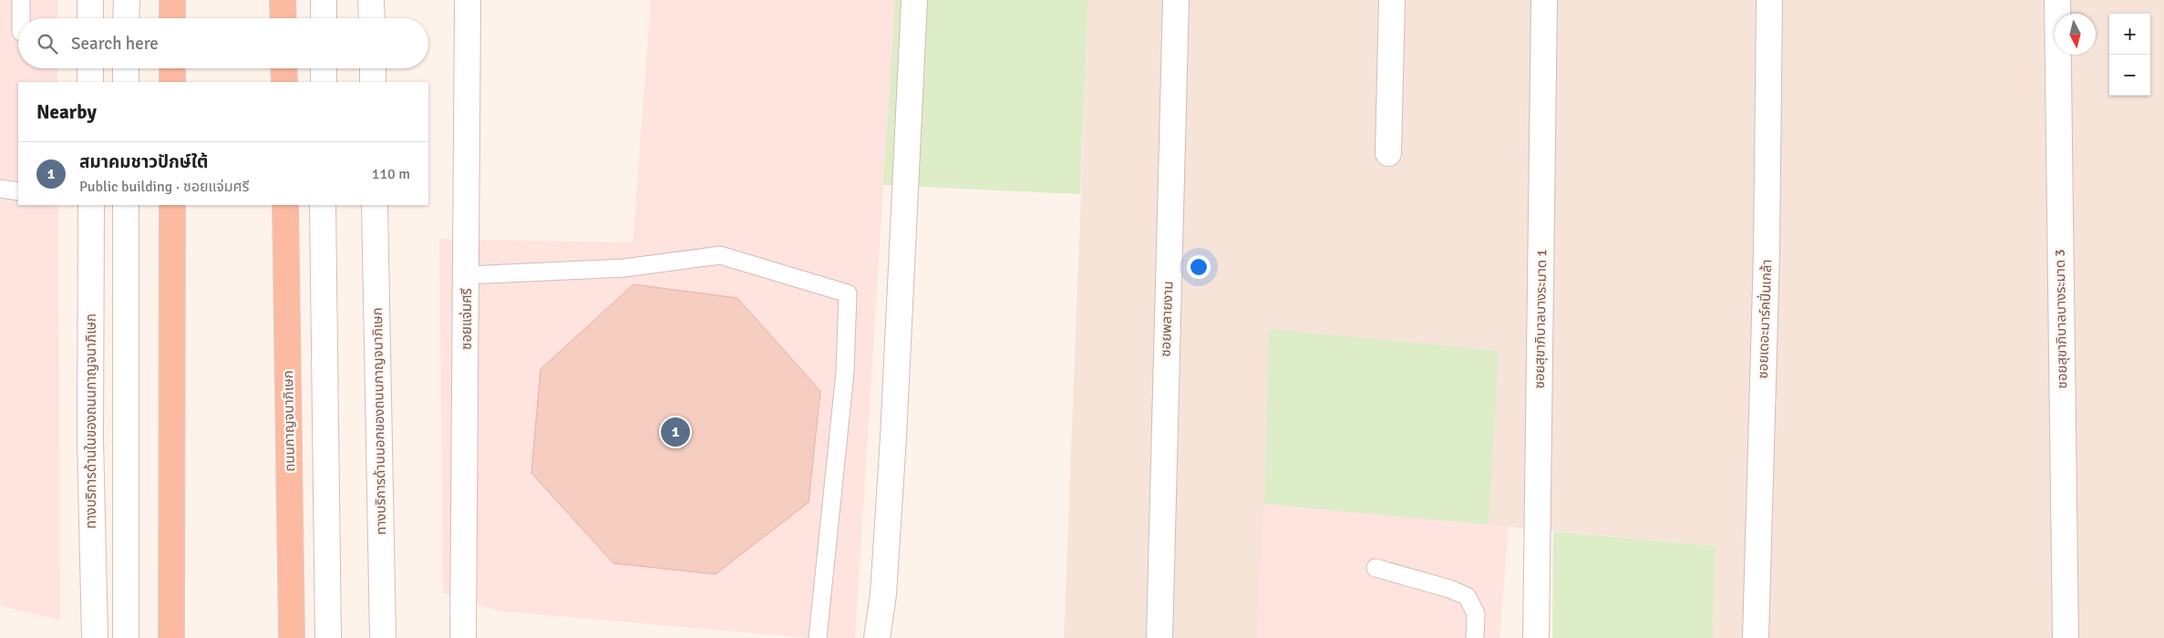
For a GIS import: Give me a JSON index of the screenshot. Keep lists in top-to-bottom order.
{
  "streets": {
    "highway": ["ถนนกาญจนาภิเษก"],
    "street": [
      "ซอยแจ่มศรี",
      "ซอยพลายงาม",
      "ซอยสุขาภิบาลบางระมาด 1",
      "ซอยเดอะมาร์คปิ่นเกล้า",
      "ซอยสุขาภิบาลบางระมาด 3",
      "ทางบริการด้านในของถนนกาญจนาภิเษก",
      "ทางบริการด้านนอกของถนนกาญจนาภิเษก"
    ]
  },
  "north": "bottom",
  "page": {
    "map_buttons": ["+", "−"],
    "search": "Search here",
    "heading": "Nearby",
    "list": [
      {
        "mark": "1",
        "name": "สมาคมชาวปักษ์ใต้",
        "note": "Public building · ซอยแจ่มศรี",
        "value": "110 m"
      }
    ],
    "pins": "1"
  }
}
